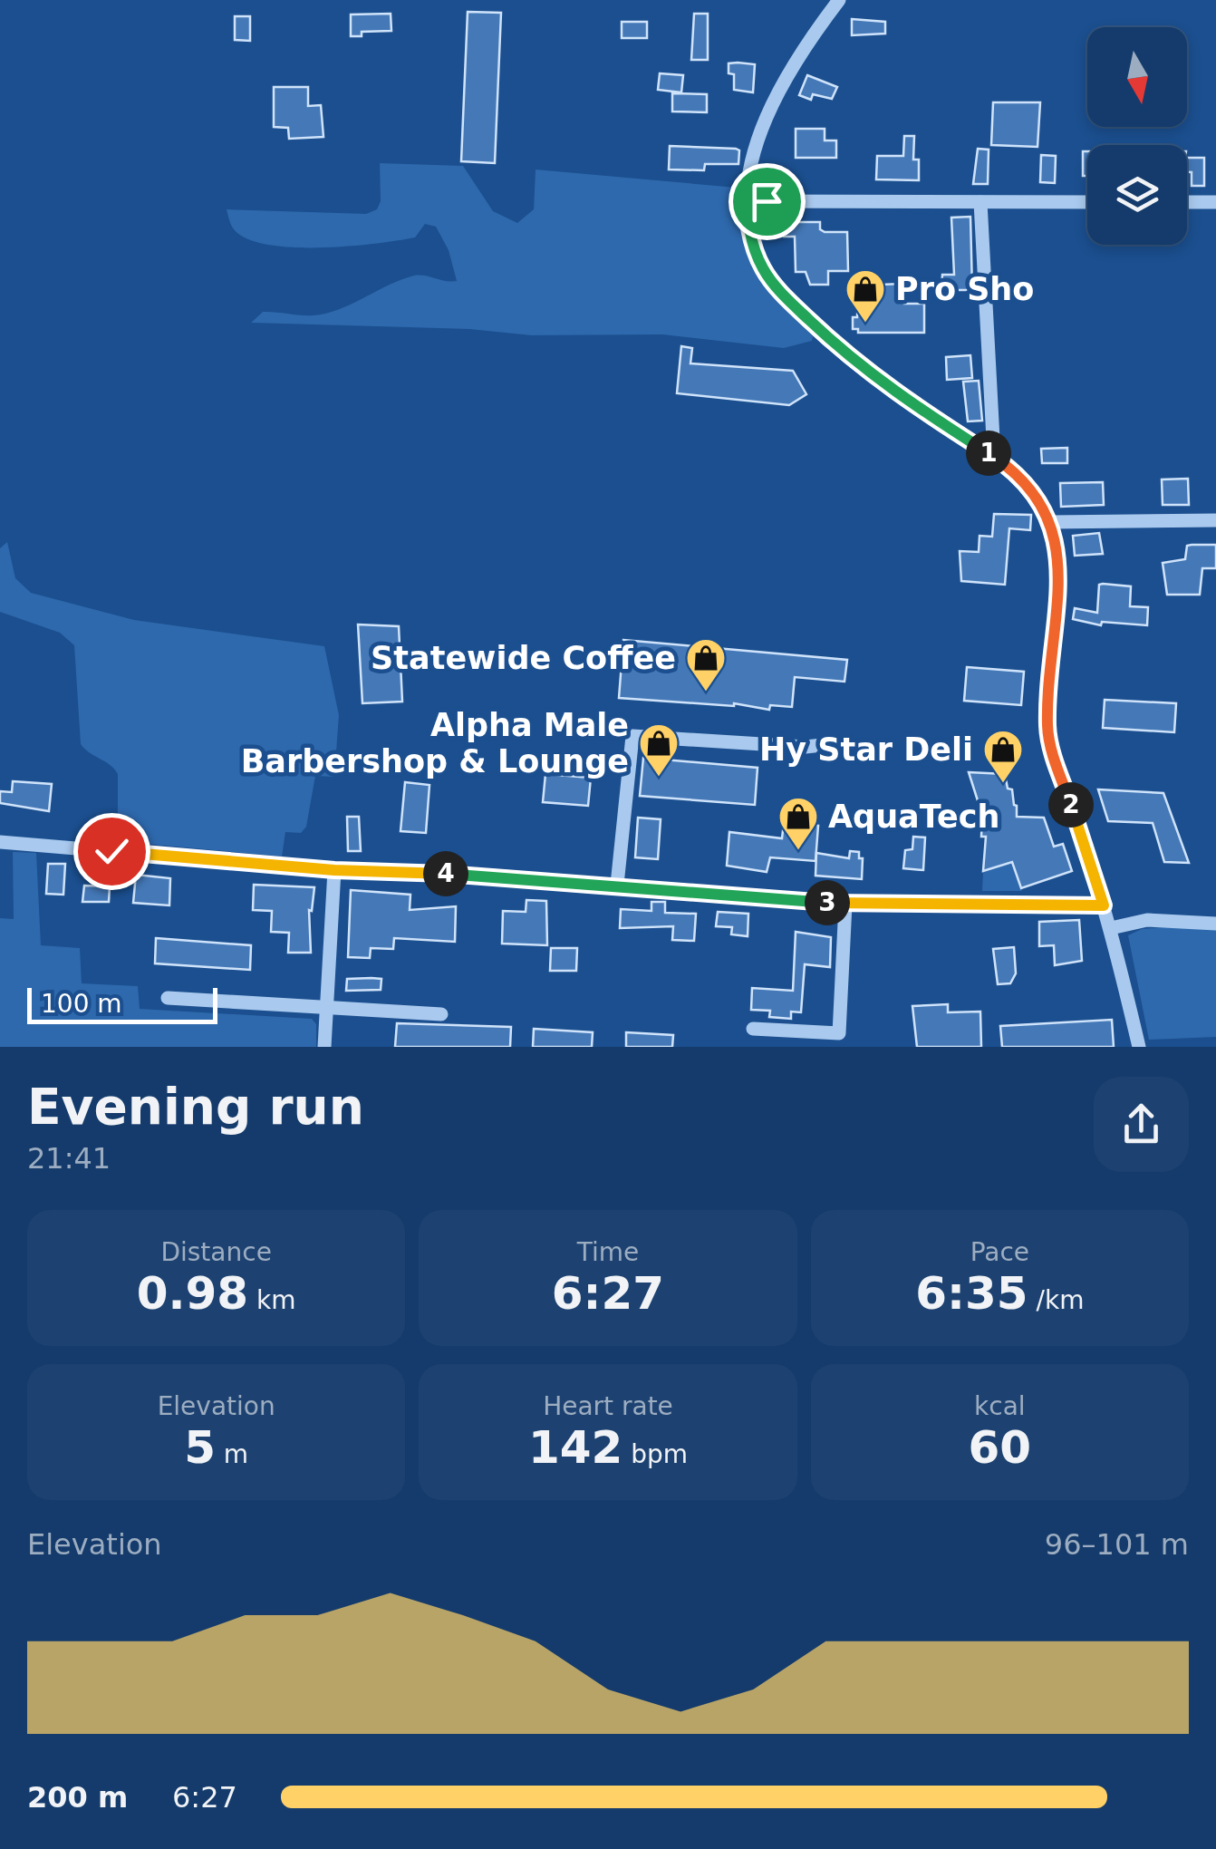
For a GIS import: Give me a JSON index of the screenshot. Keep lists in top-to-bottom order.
{
  "places": {
    "shop": [
      "Pro Sho",
      "Statewide Coffee",
      "Alpha Male Barbershop & Lounge",
      "Hy Star Deli",
      "AquaTech"
    ]
  },
  "scale_bar": "100 m",
  "north": "bottom",
  "page": {
    "pins": [
      "1",
      "2",
      "4",
      "3"
    ],
    "scale": "100 m",
    "heading": ["Evening run", "21:41"],
    "stats": [
      ["Distance", "0.98 km"],
      ["Time", "6:27"],
      ["Pace", "6:35 /km"],
      ["Elevation", "5 m"],
      ["Heart rate", "142 bpm"],
      ["kcal", "60"]
    ],
    "chart": ["Elevation", "96–101 m"],
    "list": [
      {
        "name": "200 m",
        "note": "6:27"
      }
    ]
  }
}
